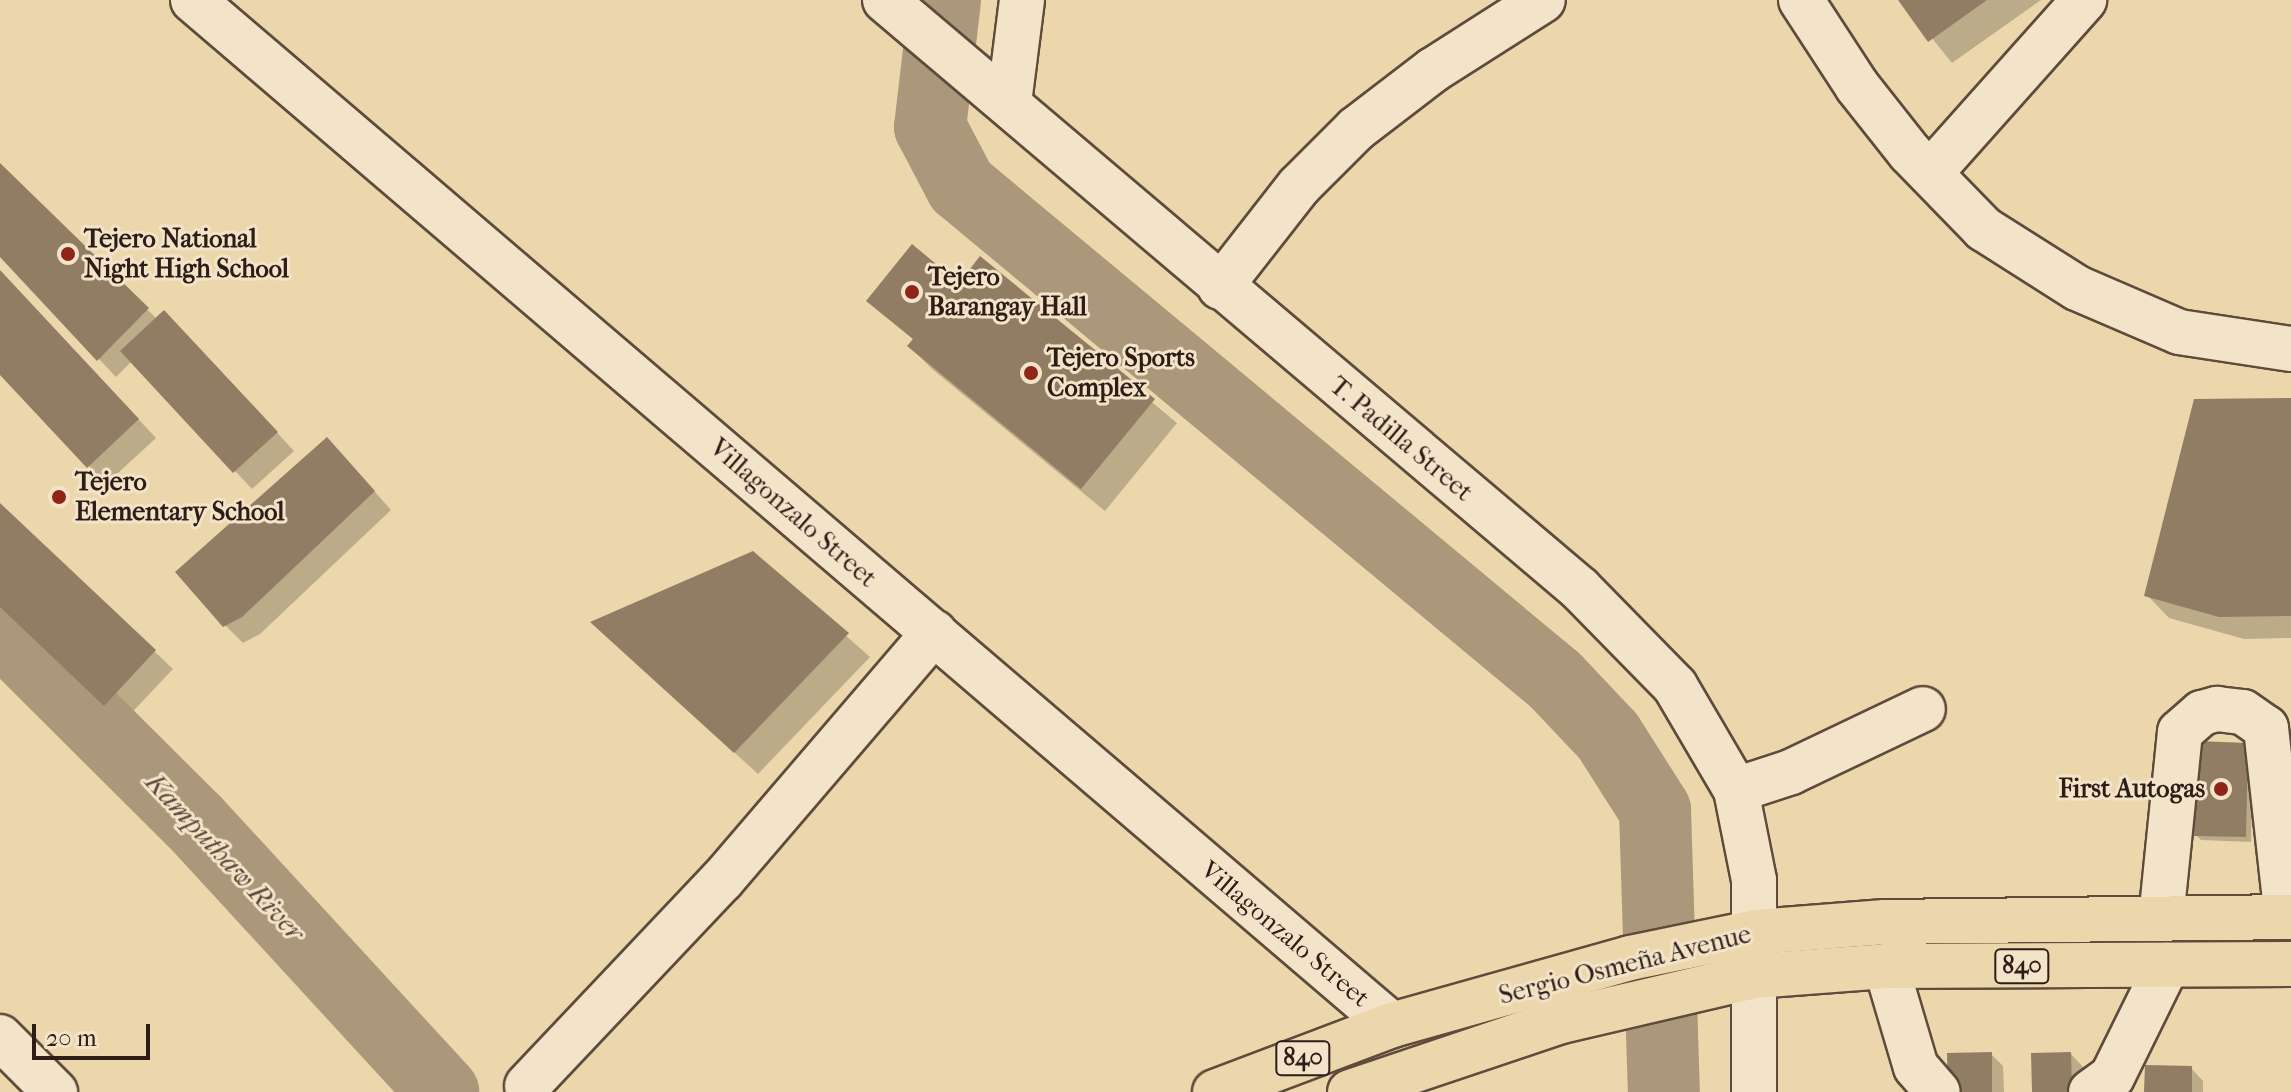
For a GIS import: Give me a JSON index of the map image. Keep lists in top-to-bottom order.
{
  "streets": {
    "highway": ["Sergio Osmeña Avenue", "840"],
    "street": ["T. Padilla Street", "Villagonzalo Street"]
  },
  "crossings": [
    ["T. Padilla Street", "Sergio Osmeña Avenue"],
    ["Villagonzalo Street", "Sergio Osmeña Avenue"]
  ],
  "water": ["Kamputhaw River"],
  "places": [
    "Tejero National Night High School",
    "Tejero Barangay Hall",
    "Tejero Sports Complex",
    "Tejero Elementary School",
    "First Autogas"
  ],
  "scale_bar": "20 m"
}
